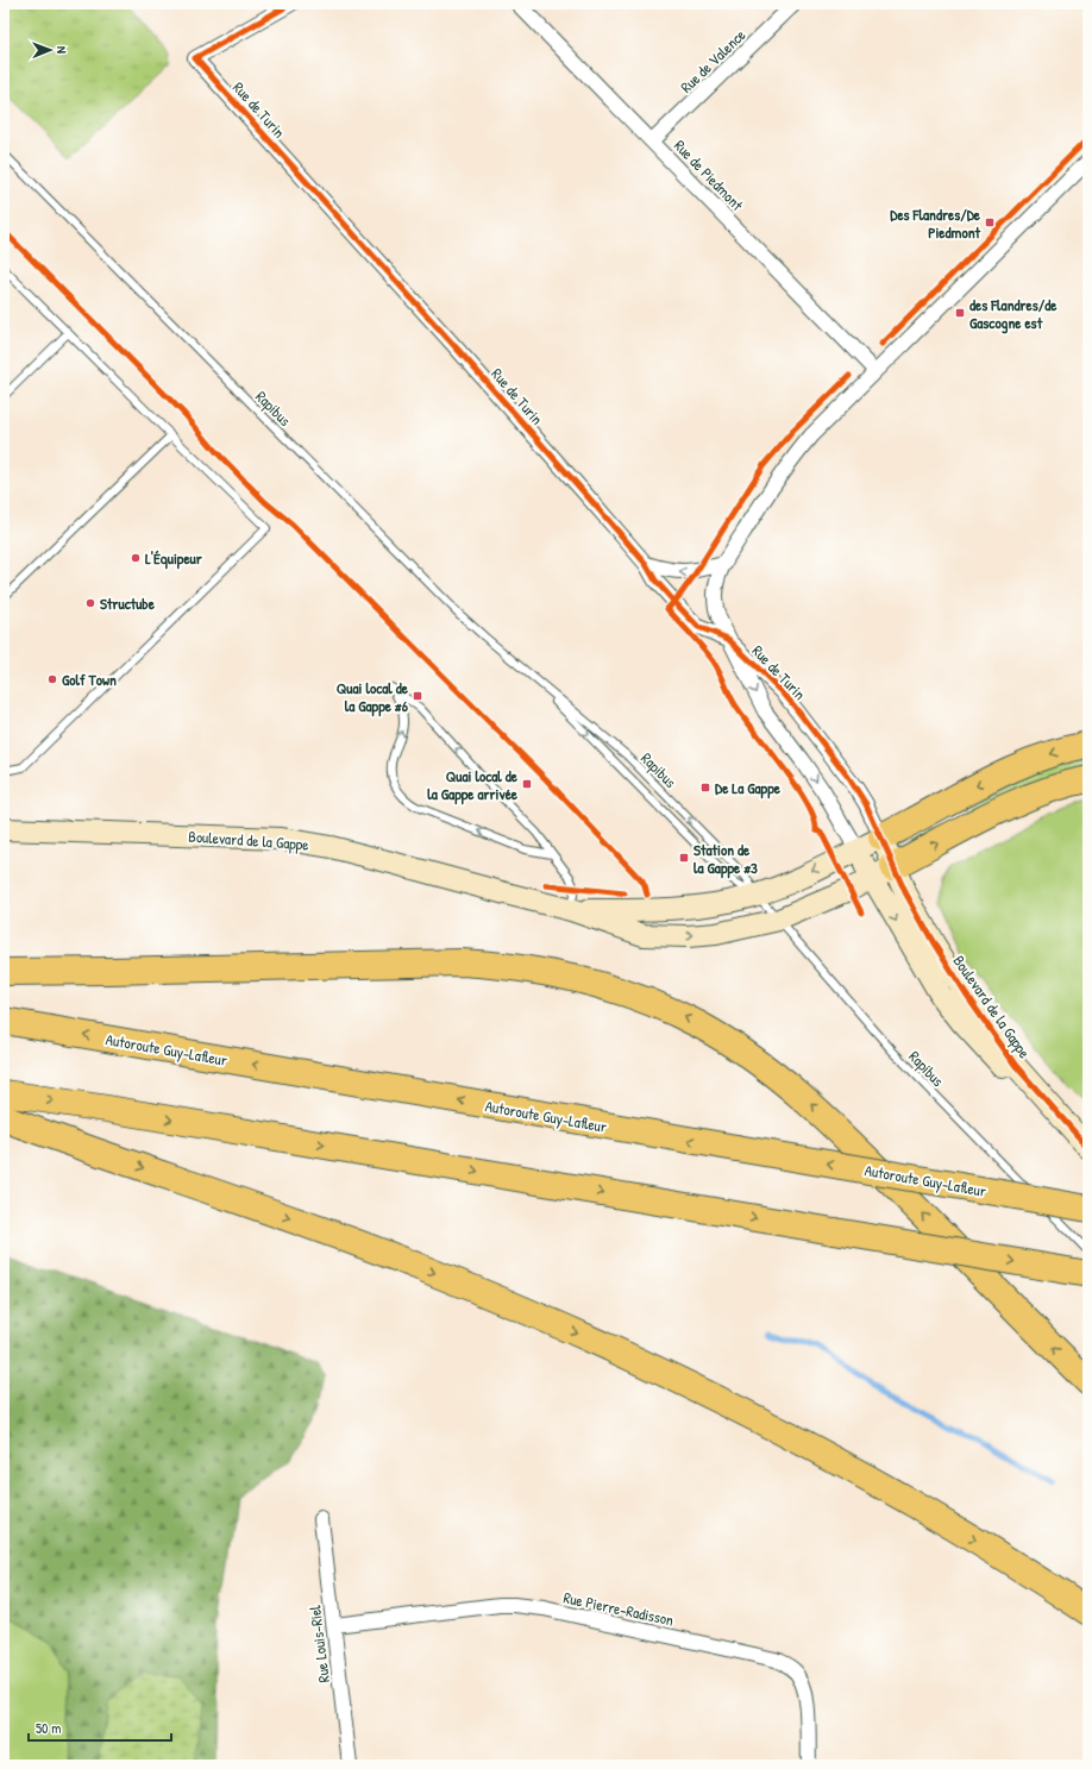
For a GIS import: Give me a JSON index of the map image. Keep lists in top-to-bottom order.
{
  "streets": {
    "highway": ["Autoroute Guy-Lafleur"],
    "street": [
      "Rue de Valence",
      "Rue de Turin",
      "Rue de Piedmont",
      "Boulevard de la Gappe",
      "Rue Pierre-Radisson",
      "Rue Louis-Riel"
    ],
    "lane": ["Rapibus"]
  },
  "crossings": [
    ["Rue de Valence", "Rue de Piedmont"],
    ["Rue de Turin", "Boulevard de la Gappe"],
    ["Rapibus", "Boulevard de la Gappe"],
    ["Rue Pierre-Radisson", "Rue Louis-Riel"]
  ],
  "places": {
    "transit": [
      "Des Flandres/De Piedmont",
      "des Flandres/de Gascogne est",
      "Quai local de la Gappe #6",
      "Quai local de la Gappe arrivée",
      "De La Gappe",
      "Station de la Gappe #3"
    ],
    "other": ["L'Équipeur", "Structube", "Golf Town"]
  },
  "scale_bar": "50 m",
  "north": "right"
}
